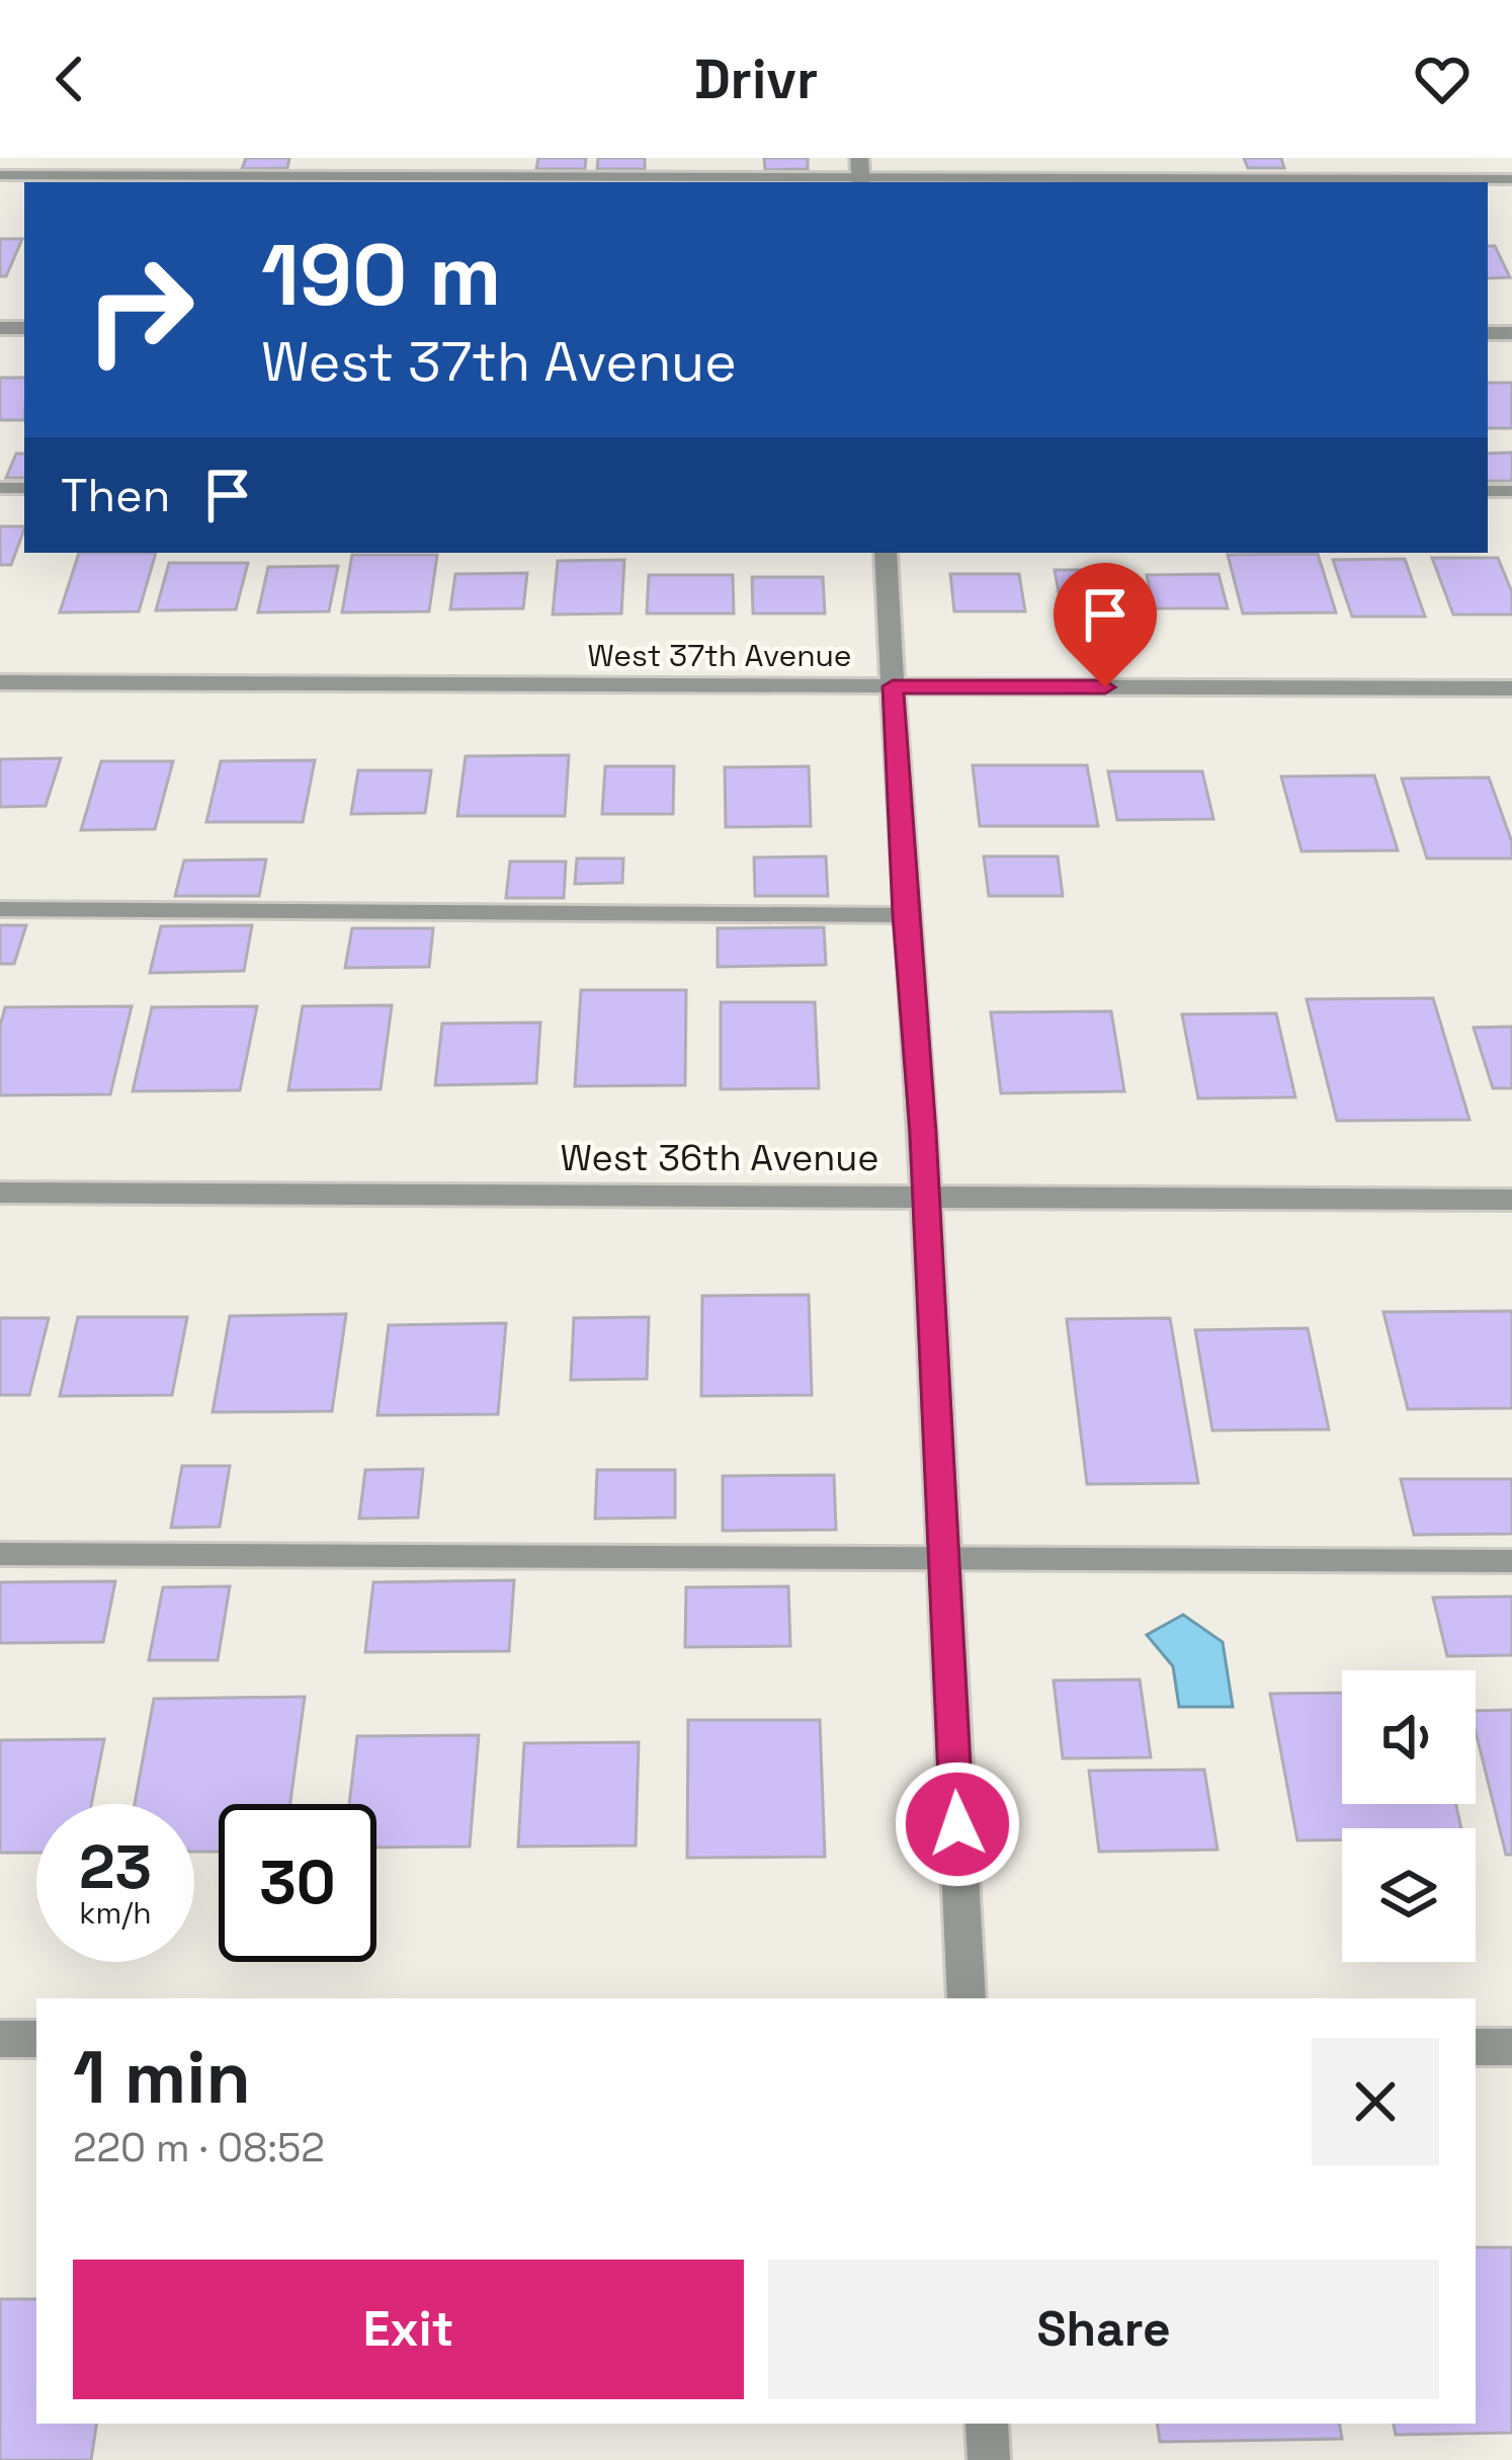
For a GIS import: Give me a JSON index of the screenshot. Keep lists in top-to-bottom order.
{
  "streets": {
    "street": ["West 37th Avenue", "West 36th Avenue"]
  },
  "page": {
    "header": "Drivr",
    "turn": ["190 m", "West 37th Avenue"],
    "then": "Then",
    "speed": "23 km/h",
    "limit": "30",
    "heading": ["1 min", "220 m · 08:52"],
    "buttons": ["Exit", "Share"]
  }
}
